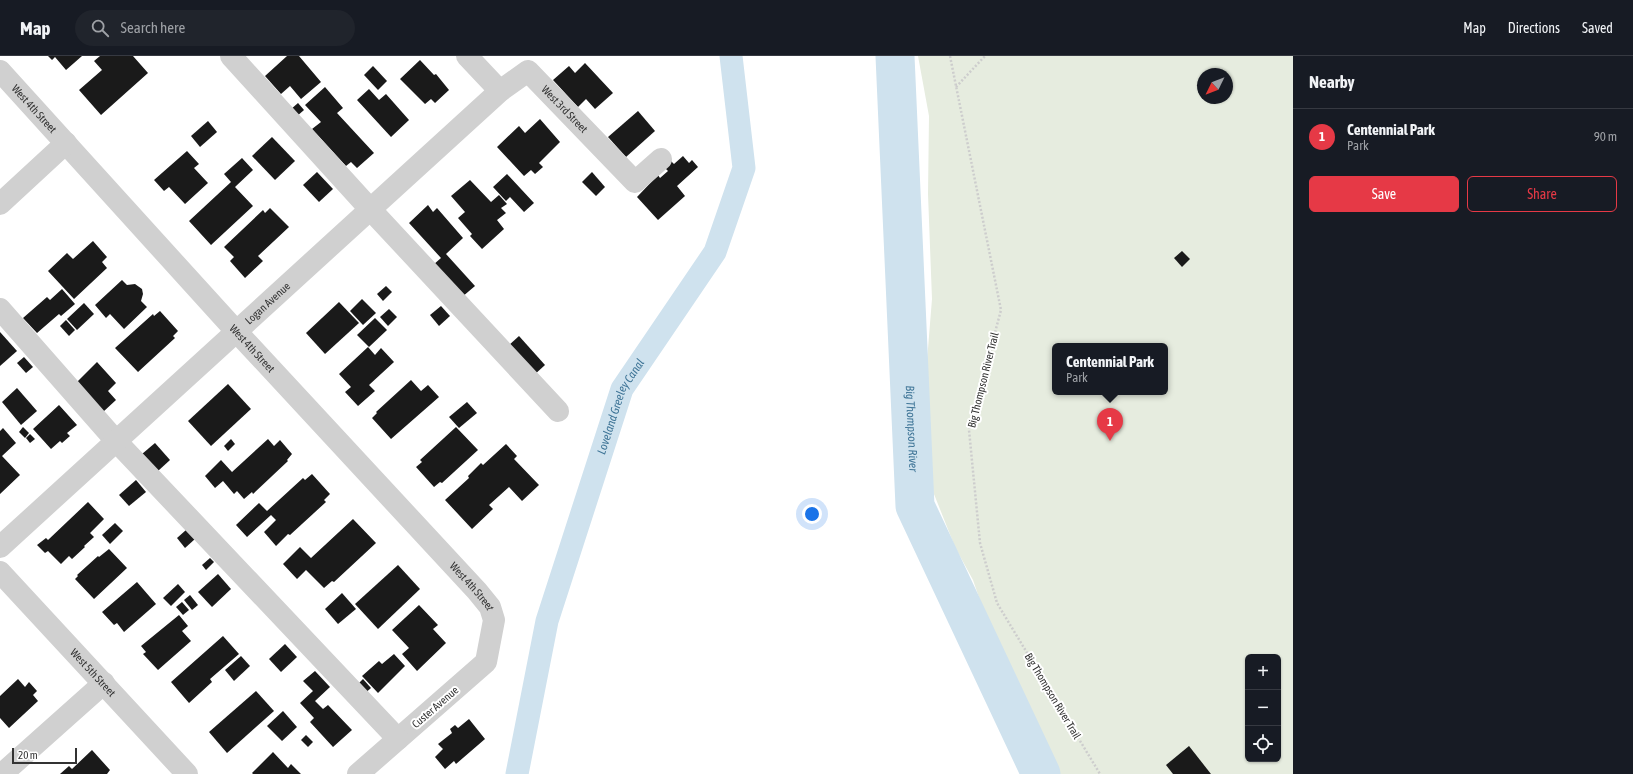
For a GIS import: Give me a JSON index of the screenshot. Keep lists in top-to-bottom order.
{
  "streets": {
    "street": [
      "West 4th Street",
      "West 3rd Street",
      "Logan Avenue",
      "West 5th Street",
      "Custer Avenue"
    ],
    "path": ["Big Thompson River Trail"]
  },
  "crossings": [
    ["West 4th Street", "Logan Avenue"],
    ["West 4th Street", "Custer Avenue"],
    ["West 3rd Street", "Logan Avenue"]
  ],
  "water": ["Loveland Greeley Canal", "Big Thompson River"],
  "scale_bar": "20 m",
  "north": "bottom left",
  "page": {
    "header": "Map",
    "search": "Search here",
    "nav": ["Map", "Directions", "Saved"],
    "heading": "Nearby",
    "list": [
      {
        "mark": "1",
        "name": "Centennial Park",
        "note": "Park",
        "value": "90 m"
      }
    ],
    "buttons": ["Save", "Share"],
    "popup": ["Centennial Park", "Park"],
    "pins": "1",
    "map_buttons": ["+", "−"],
    "scale": "20 m"
  }
}
